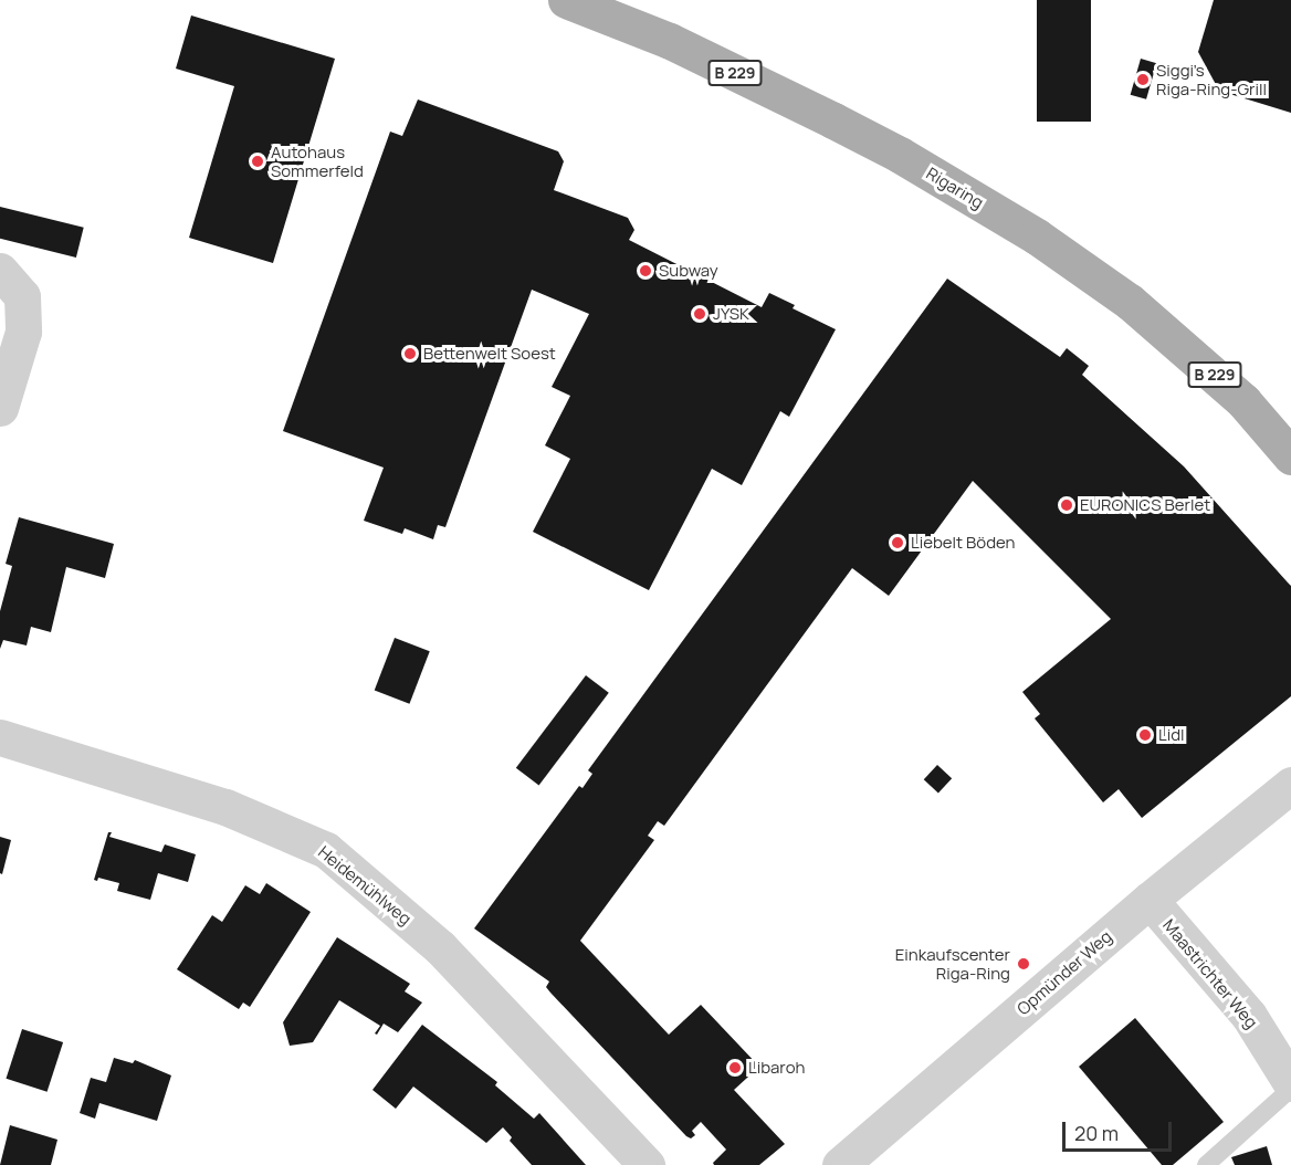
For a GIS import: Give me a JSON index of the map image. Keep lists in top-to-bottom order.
{
  "streets": {
    "main road": ["B 229", "Rigaring"],
    "street": ["Heidemühlweg", "Opmünder Weg", "Maastrichter Weg"]
  },
  "crossings": [
    ["Opmünder Weg", "Maastrichter Weg"]
  ],
  "places": [
    "Siggi’s Riga-Ring-Grill",
    "Autohaus Sommerfeld",
    "Subway",
    "JYSK",
    "Bettenwelt Soest",
    "EURONICS Berlet",
    "Liebelt Böden",
    "Lidl",
    "Einkaufscenter Riga-Ring",
    "Libaroh"
  ],
  "scale_bar": "20 m"
}
